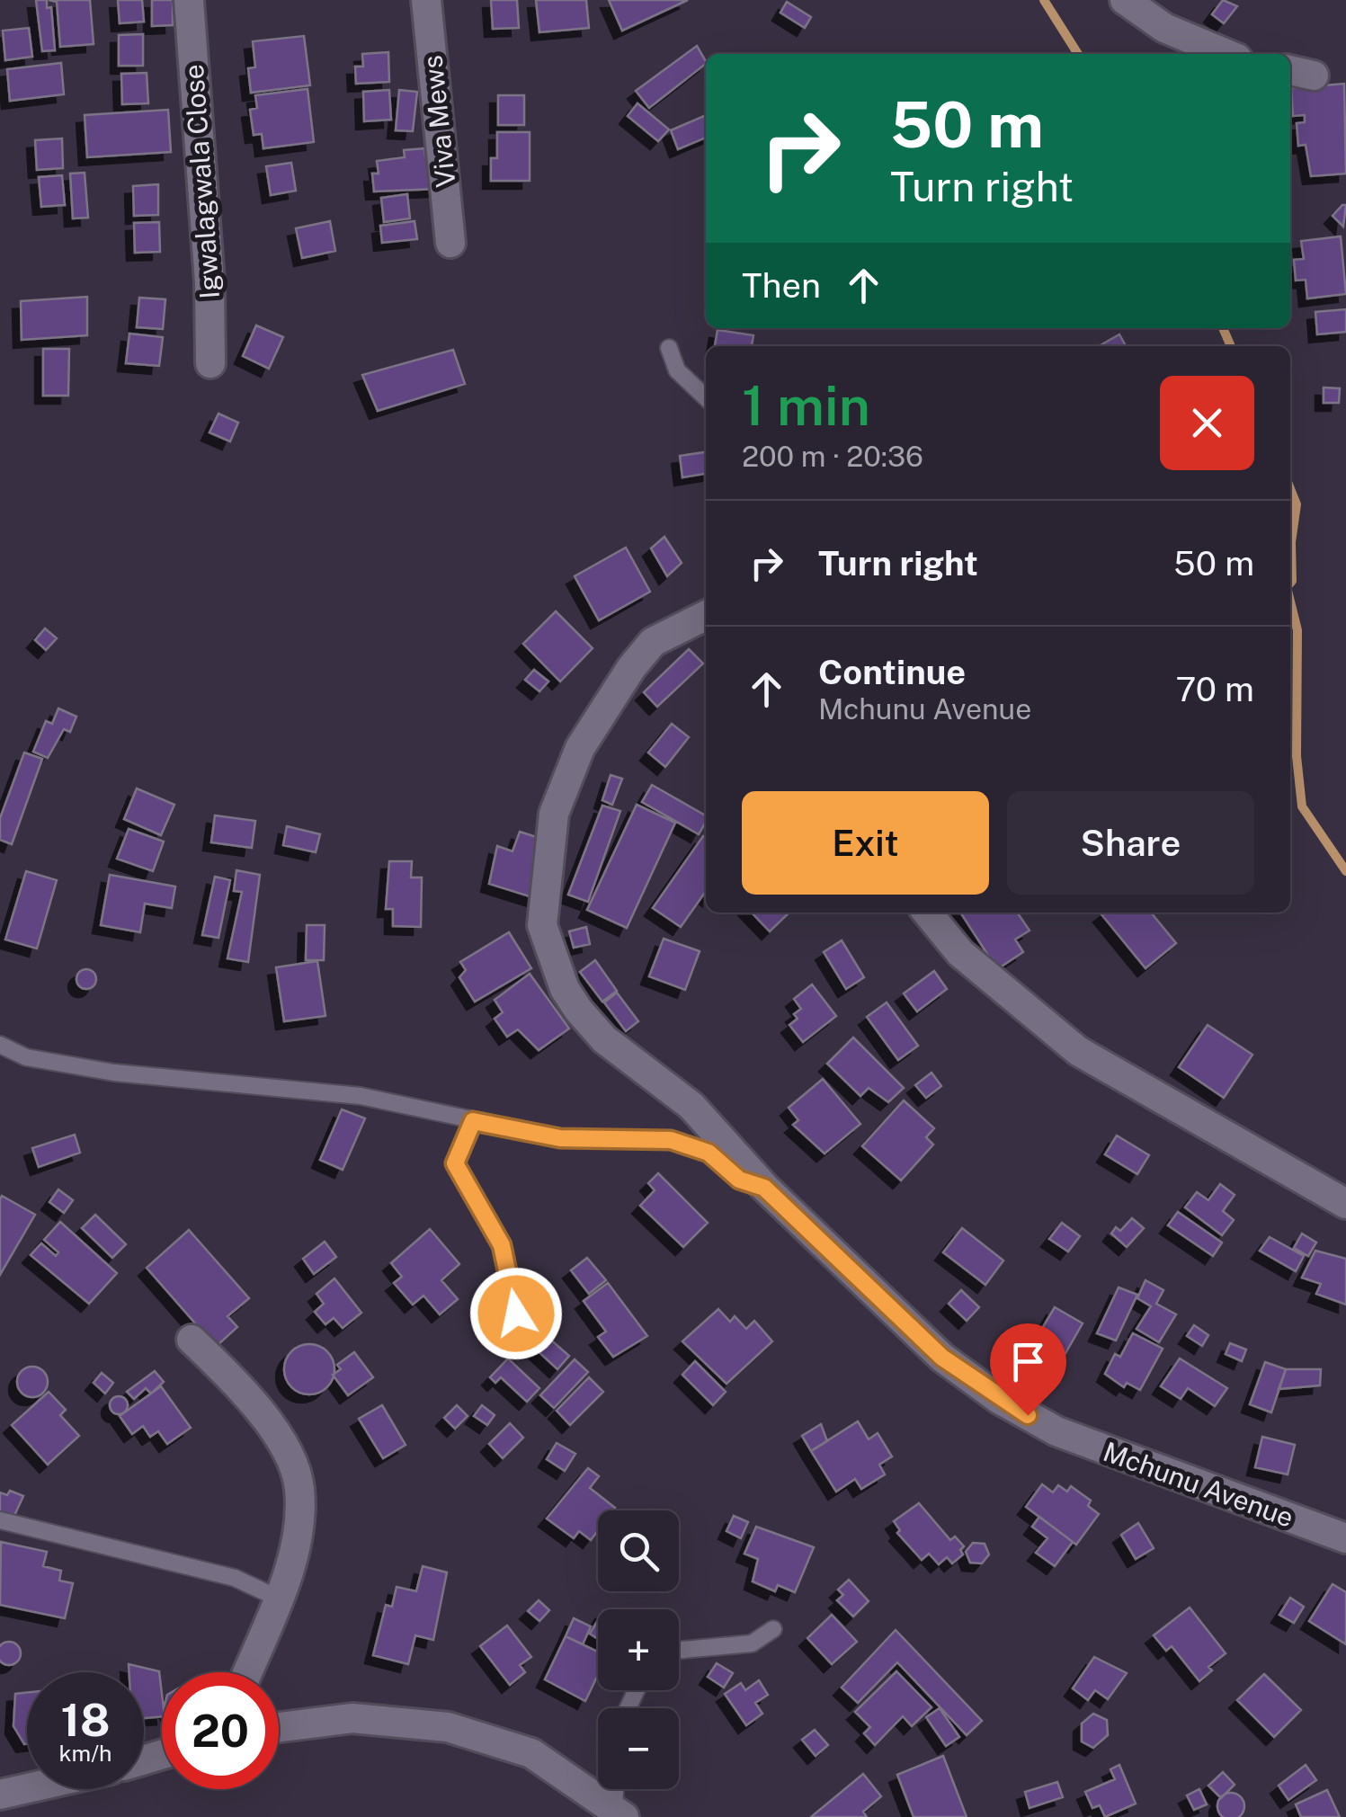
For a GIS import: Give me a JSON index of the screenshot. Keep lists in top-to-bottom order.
{
  "streets": {
    "street": ["Viva Mews", "Igwalagwala Close", "Mchunu Avenue"]
  },
  "page": {
    "turn": ["50 m", "Turn right"],
    "then": "Then",
    "heading": ["1 min", "200 m · 20:36"],
    "list": [
      {
        "name": "Turn right",
        "value": "50 m"
      },
      {
        "name": "Continue",
        "note": "Mchunu Avenue",
        "value": "70 m"
      }
    ],
    "buttons": ["Exit", "Share"],
    "map_buttons": ["+", "−"],
    "speed": "18 km/h",
    "limit": "20"
  }
}
